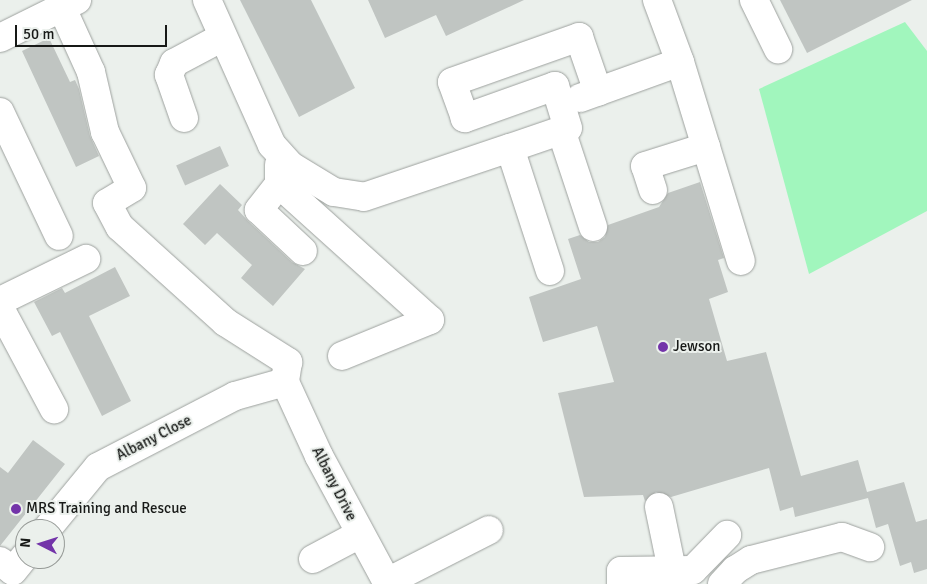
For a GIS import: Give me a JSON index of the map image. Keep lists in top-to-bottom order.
{
  "streets": {
    "street": ["Albany Close", "Albany Drive"]
  },
  "crossings": [
    ["Albany Close", "Albany Drive"]
  ],
  "places": ["Jewson", "MRS Training and Rescue"],
  "scale_bar": "50 m",
  "north": "left"
}
